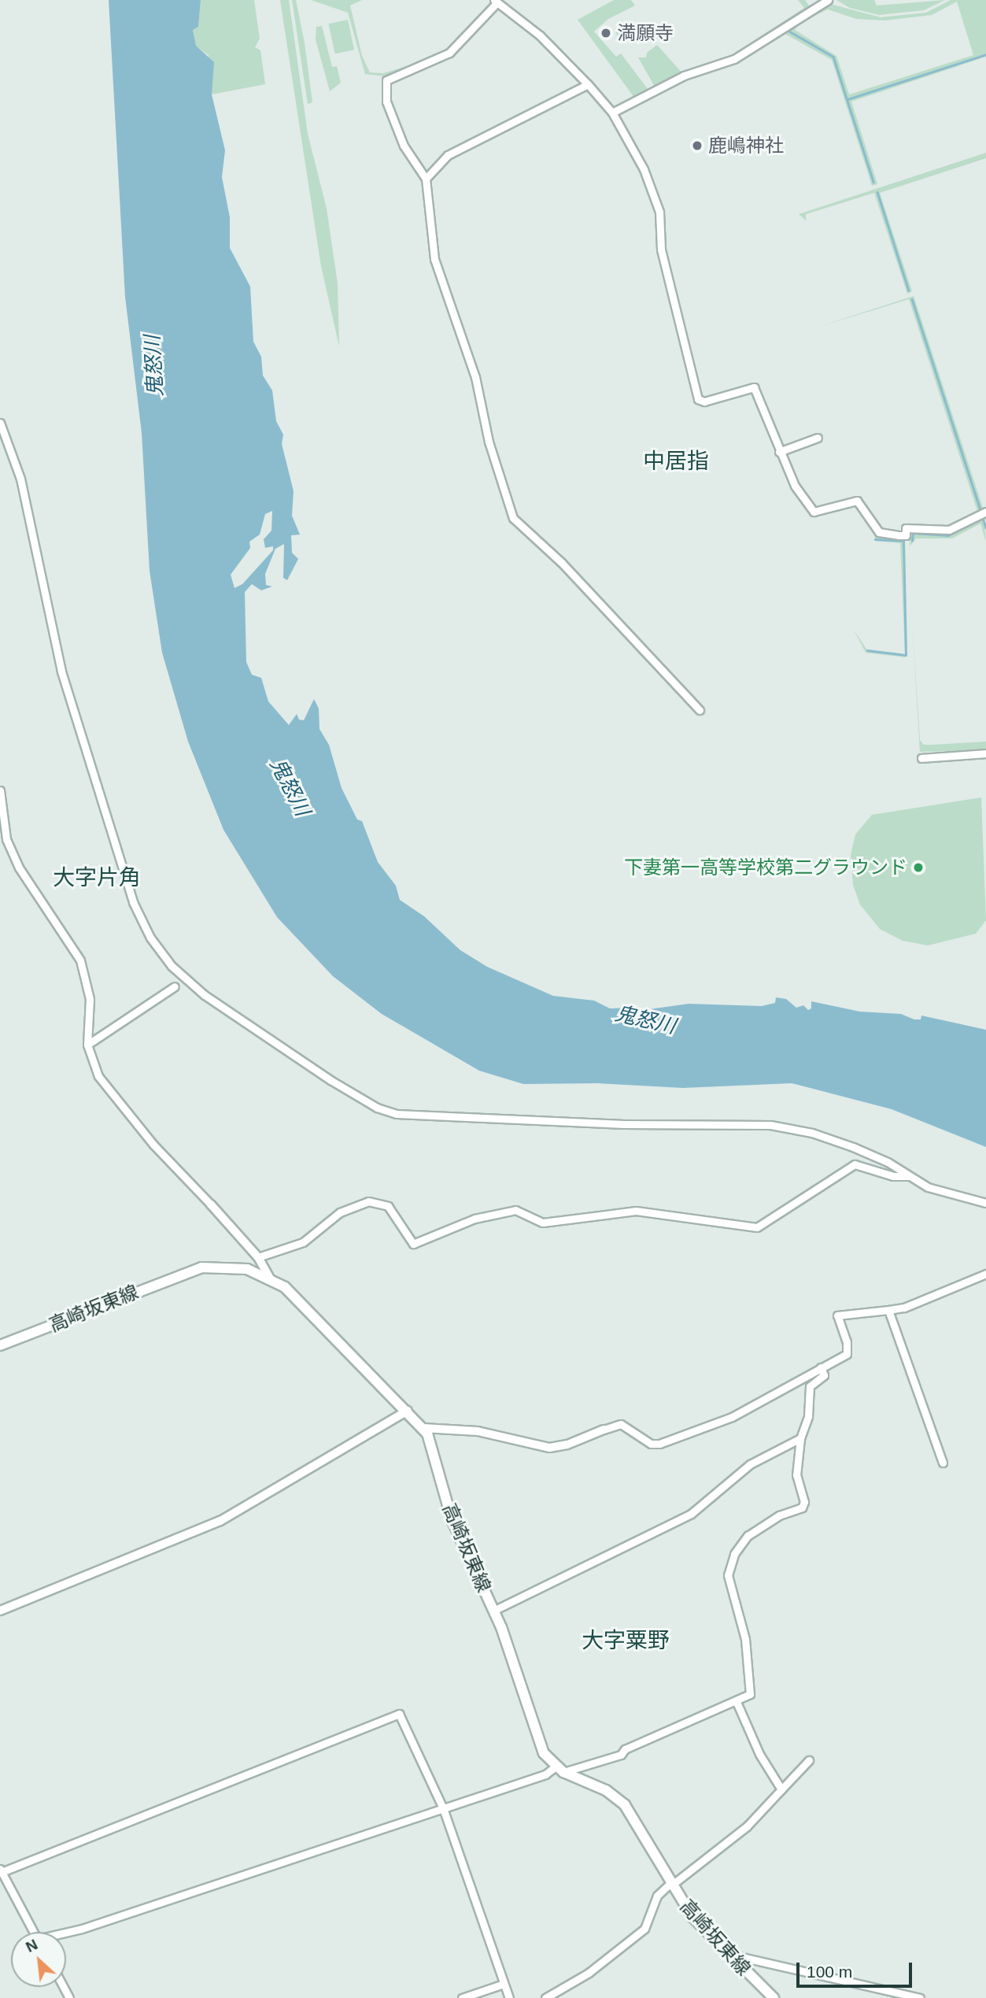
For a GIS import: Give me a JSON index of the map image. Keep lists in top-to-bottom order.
{
  "streets": {
    "main road": ["高崎坂東線"]
  },
  "districts": ["中居指", "大字片角", "大字粟野"],
  "water": ["鬼怒川"],
  "places": ["満願寺", "鹿嶋神社", "下妻第一高等学校第二グラウンド"],
  "scale_bar": "100 m",
  "north": "top left"
}
